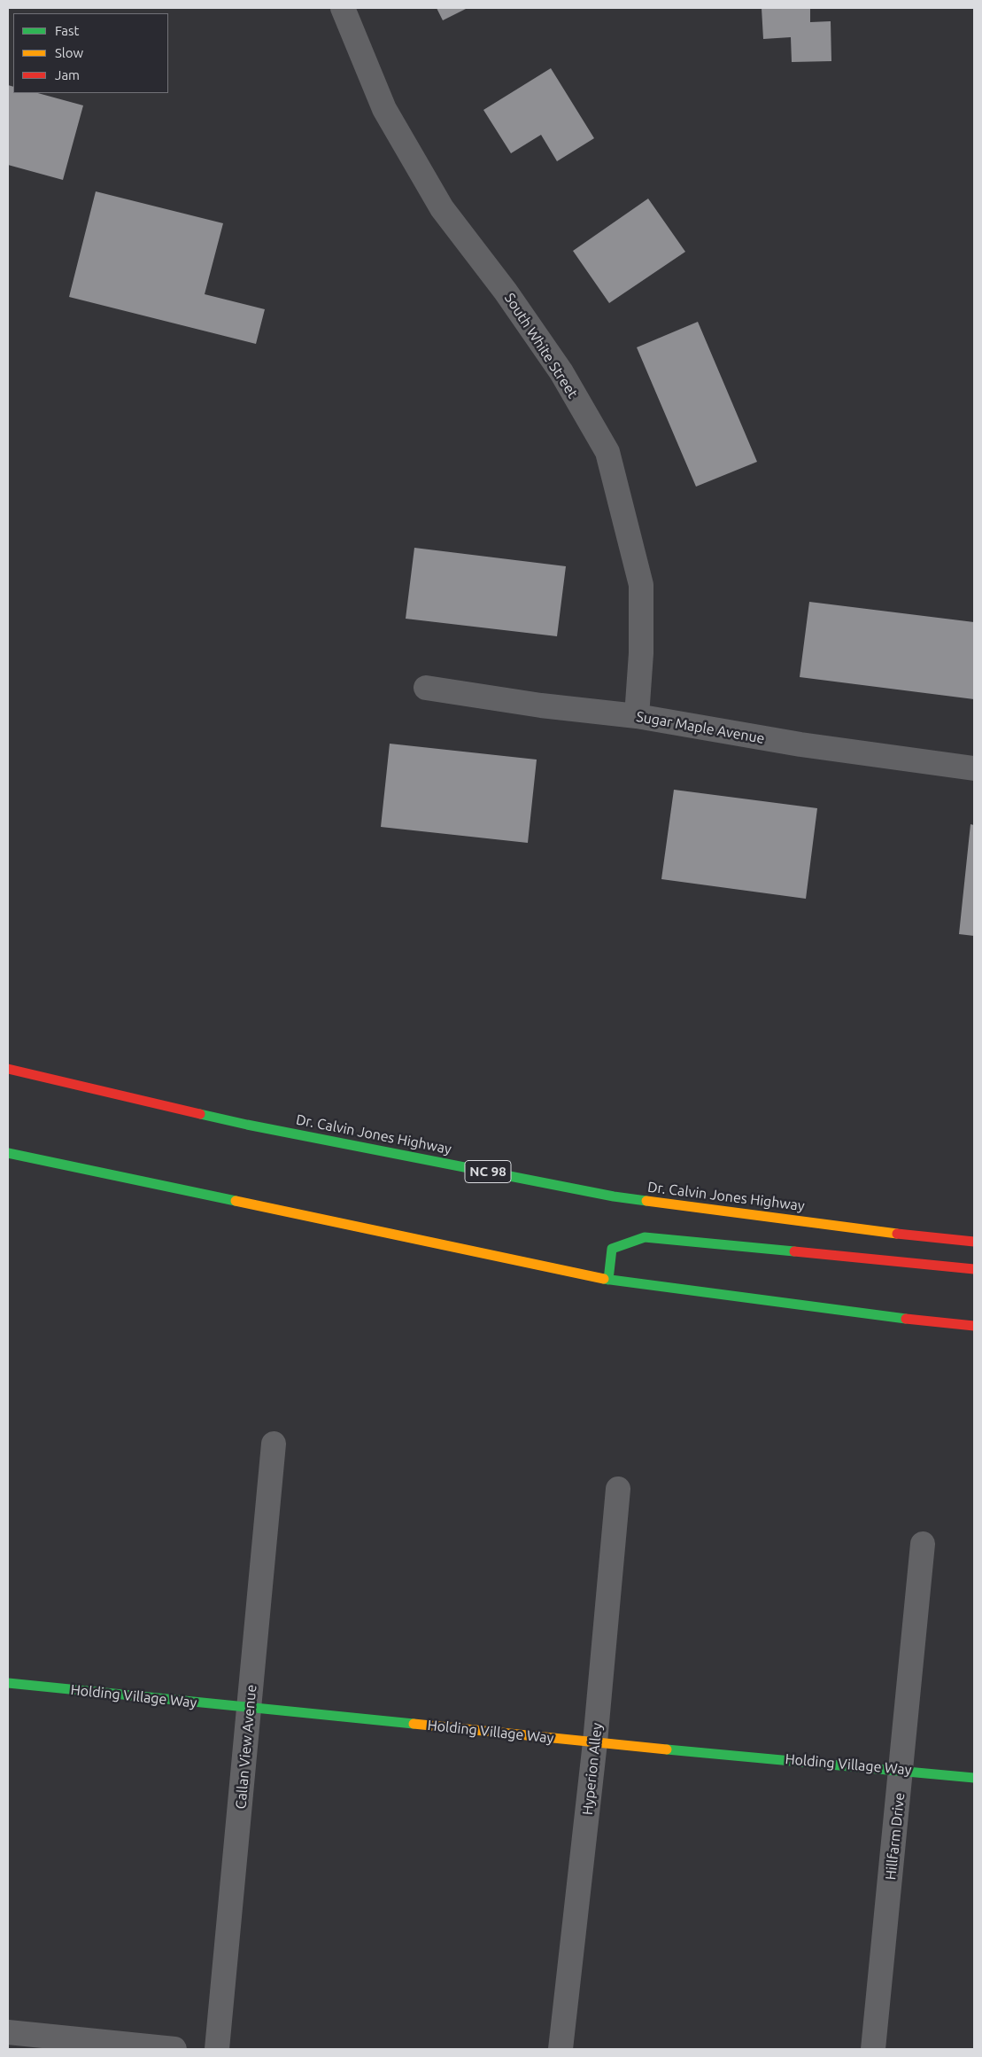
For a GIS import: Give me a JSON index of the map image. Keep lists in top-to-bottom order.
{
  "streets": {
    "main road": ["Dr. Calvin Jones Highway", "NC 98", "Holding Village Way"],
    "street": [
      "South White Street",
      "Sugar Maple Avenue",
      "Callan View Avenue",
      "Hyperion Alley",
      "Hillfarm Drive"
    ]
  },
  "crossings": [
    ["South White Street", "Sugar Maple Avenue"],
    ["Holding Village Way", "Callan View Avenue"],
    ["Holding Village Way", "Hyperion Alley"],
    ["Holding Village Way", "Hillfarm Drive"]
  ],
  "legend": ["Fast", "Slow", "Jam"]
}
